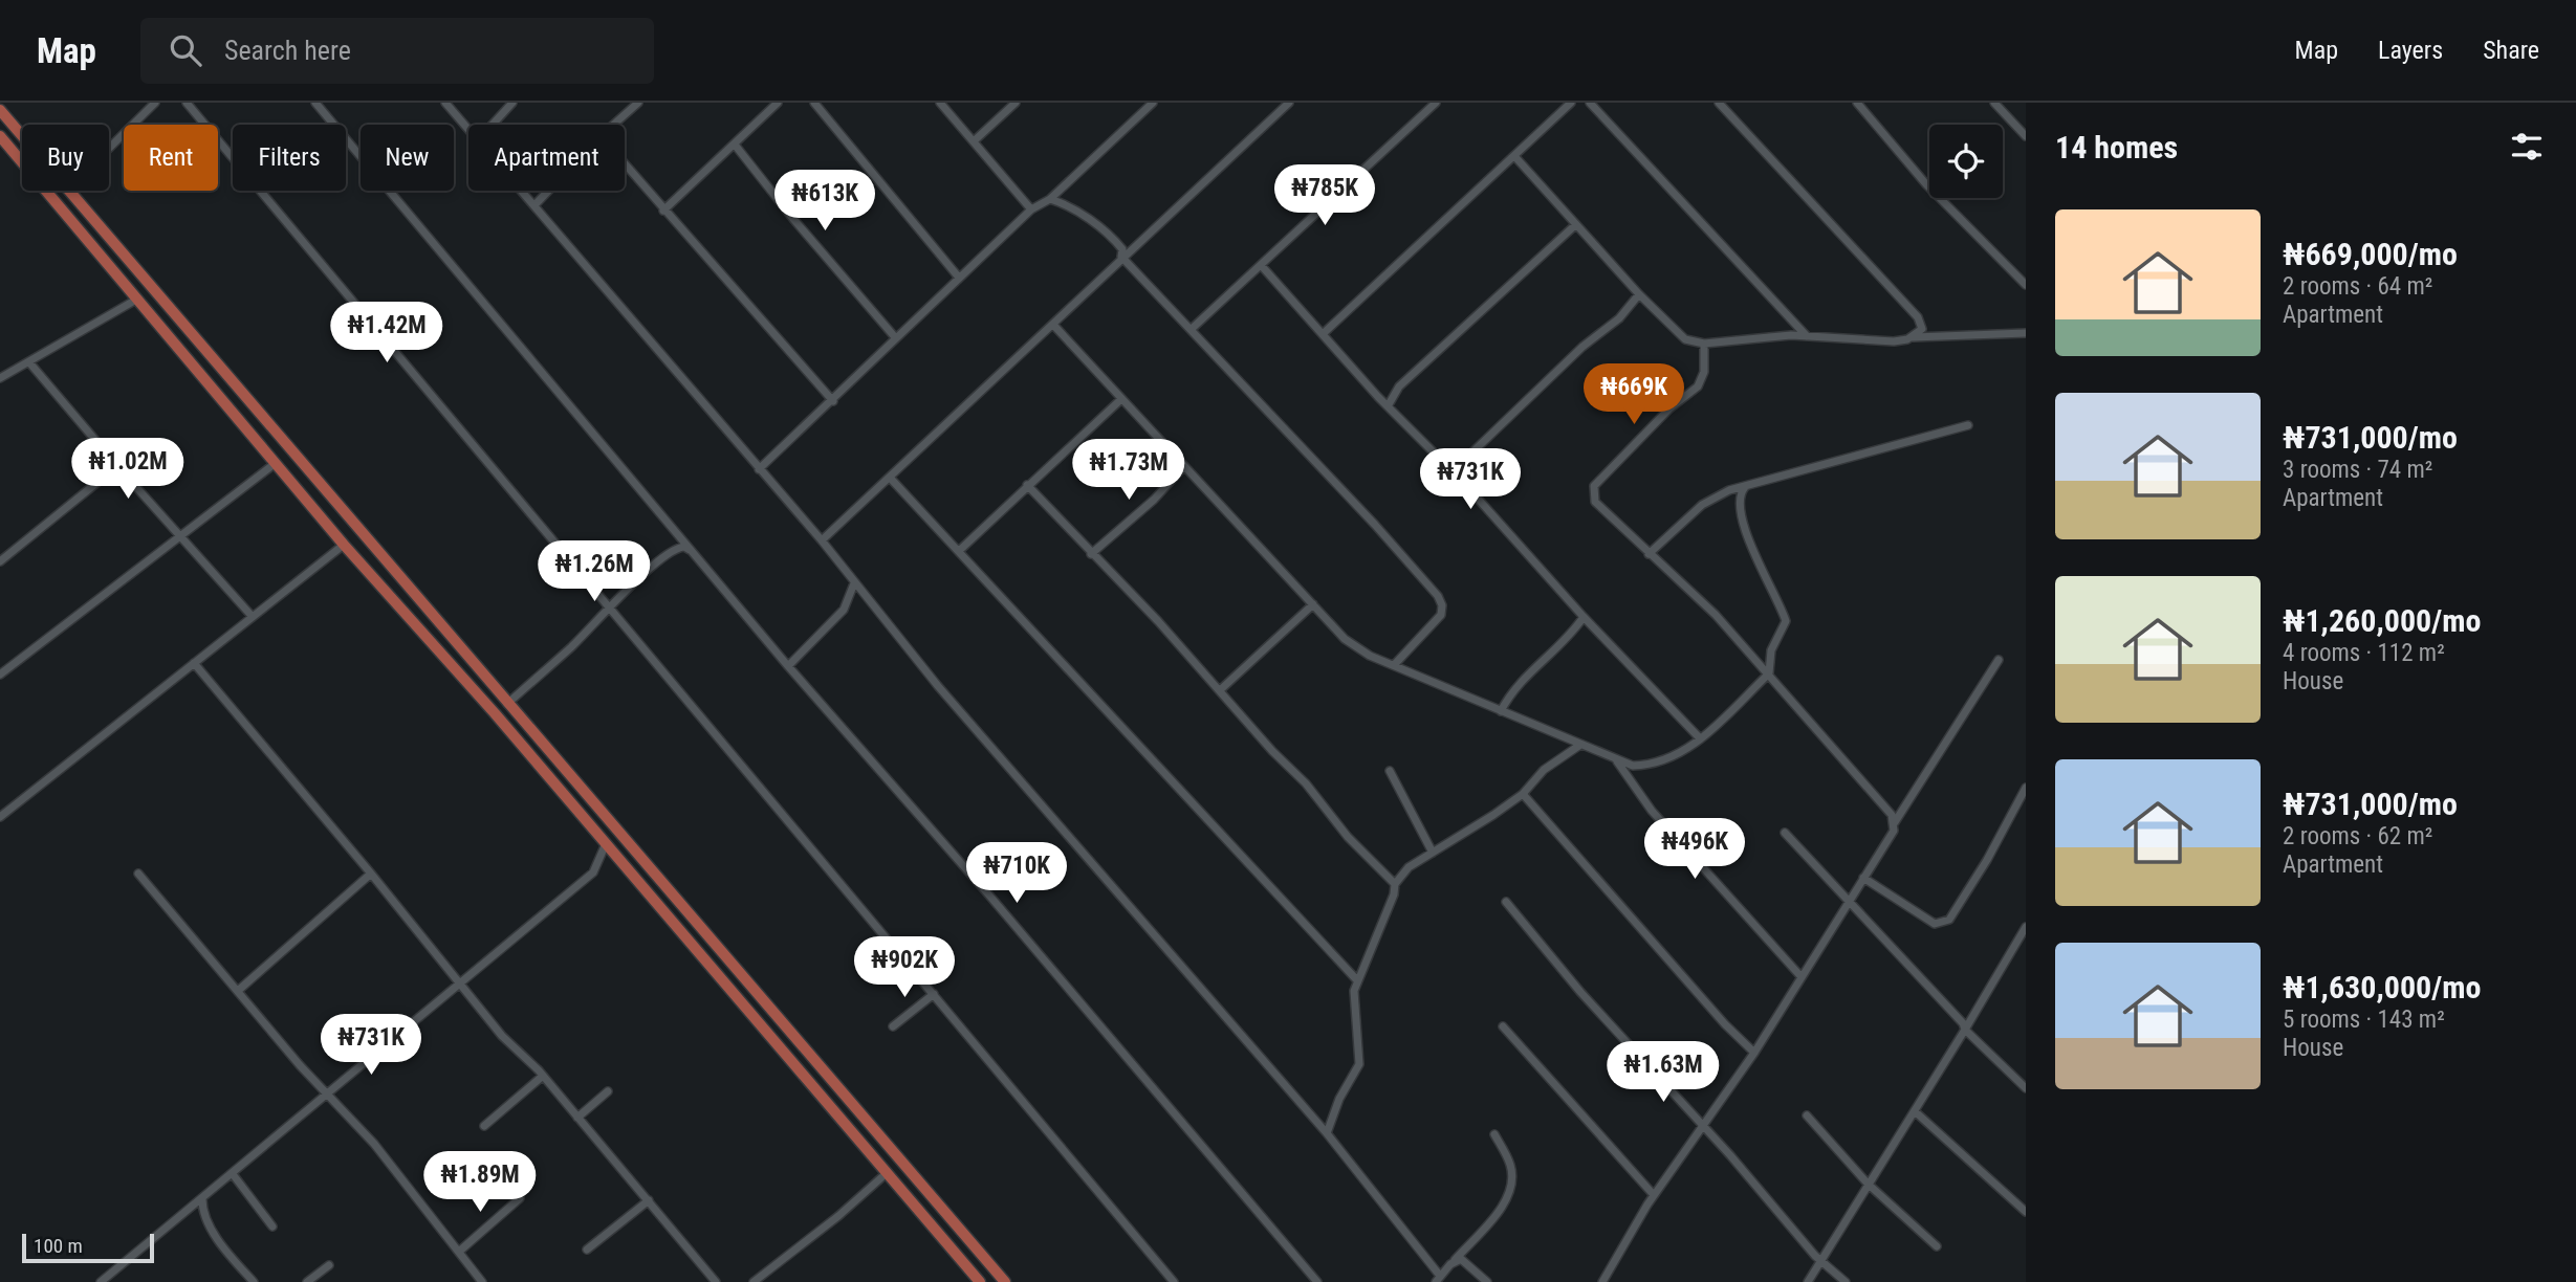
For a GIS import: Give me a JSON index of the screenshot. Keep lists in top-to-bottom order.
{
  "scale_bar": "100 m",
  "page": {
    "header": "Map",
    "search": "Search here",
    "nav": ["Map", "Layers", "Share"],
    "heading": "14 homes",
    "chip": [
      "Buy",
      "Rent",
      "Filters",
      "New",
      "Apartment"
    ],
    "price": [
      "₦785K",
      "₦613K",
      "₦1.42M",
      "₦669K",
      "₦1.02M",
      "₦1.73M",
      "₦731K",
      "₦1.26M",
      "₦496K",
      "₦710K",
      "₦902K",
      "₦731K",
      "₦1.63M",
      "₦1.89M"
    ],
    "list": [
      {
        "name": "₦669,000/mo",
        "note": "2 rooms · 64 m² · Apartment"
      },
      {
        "name": "₦731,000/mo",
        "note": "3 rooms · 74 m² · Apartment"
      },
      {
        "name": "₦1,260,000/mo",
        "note": "4 rooms · 112 m² · House"
      },
      {
        "name": "₦731,000/mo",
        "note": "2 rooms · 62 m² · Apartment"
      },
      {
        "name": "₦1,630,000/mo",
        "note": "5 rooms · 143 m² · House"
      }
    ],
    "scale": "100 m"
  }
}
